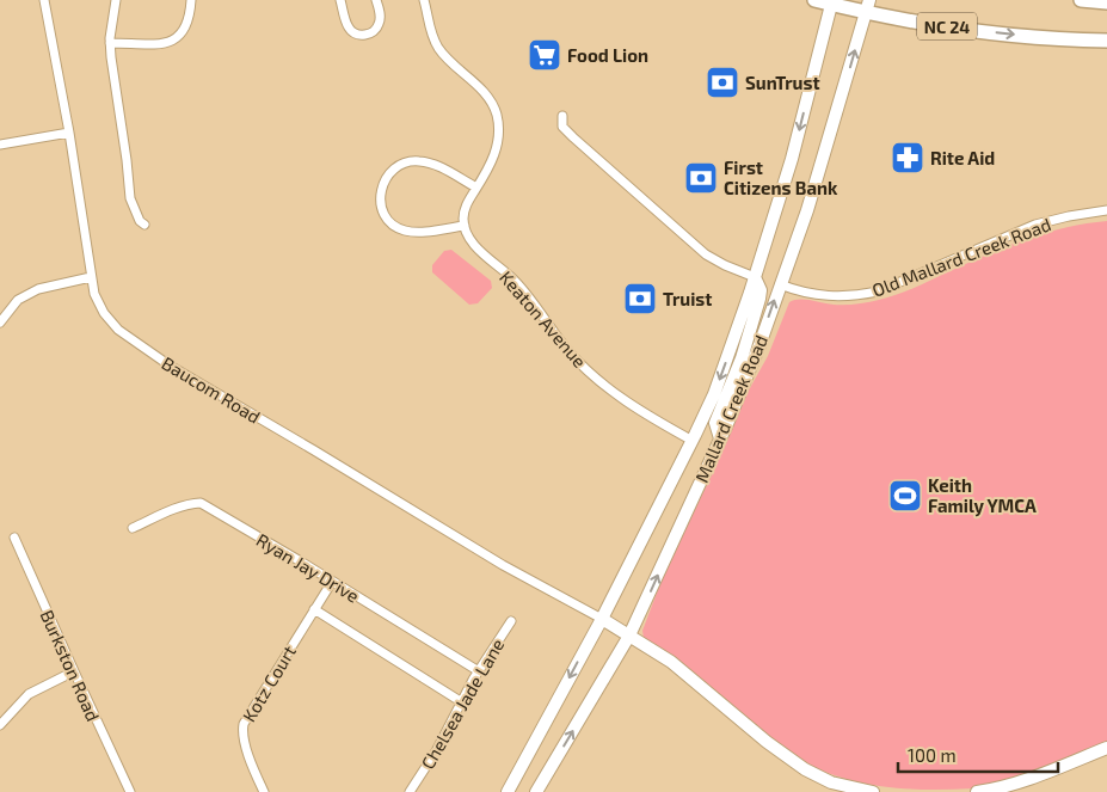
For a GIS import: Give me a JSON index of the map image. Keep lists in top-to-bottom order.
{
  "streets": {
    "main road": ["NC 24", "Mallard Creek Road"],
    "street": [
      "Old Mallard Creek Road",
      "Keaton Avenue",
      "Baucom Road",
      "Ryan Jay Drive",
      "Burkston Road",
      "Kotz Court",
      "Chelsea Jade Lane"
    ]
  },
  "crossings": [
    ["NC 24", "Mallard Creek Road"],
    ["Old Mallard Creek Road", "Mallard Creek Road"],
    ["Keaton Avenue", "Mallard Creek Road"],
    ["Baucom Road", "Mallard Creek Road"],
    ["Ryan Jay Drive", "Kotz Court"],
    ["Ryan Jay Drive", "Chelsea Jade Lane"]
  ],
  "places": {
    "supermarket": ["Food Lion"],
    "bank": ["SunTrust", "First Citizens Bank", "Truist"],
    "pharmacy": ["Rite Aid"],
    "sports": ["Keith Family YMCA"]
  },
  "scale_bar": "100 m"
}
